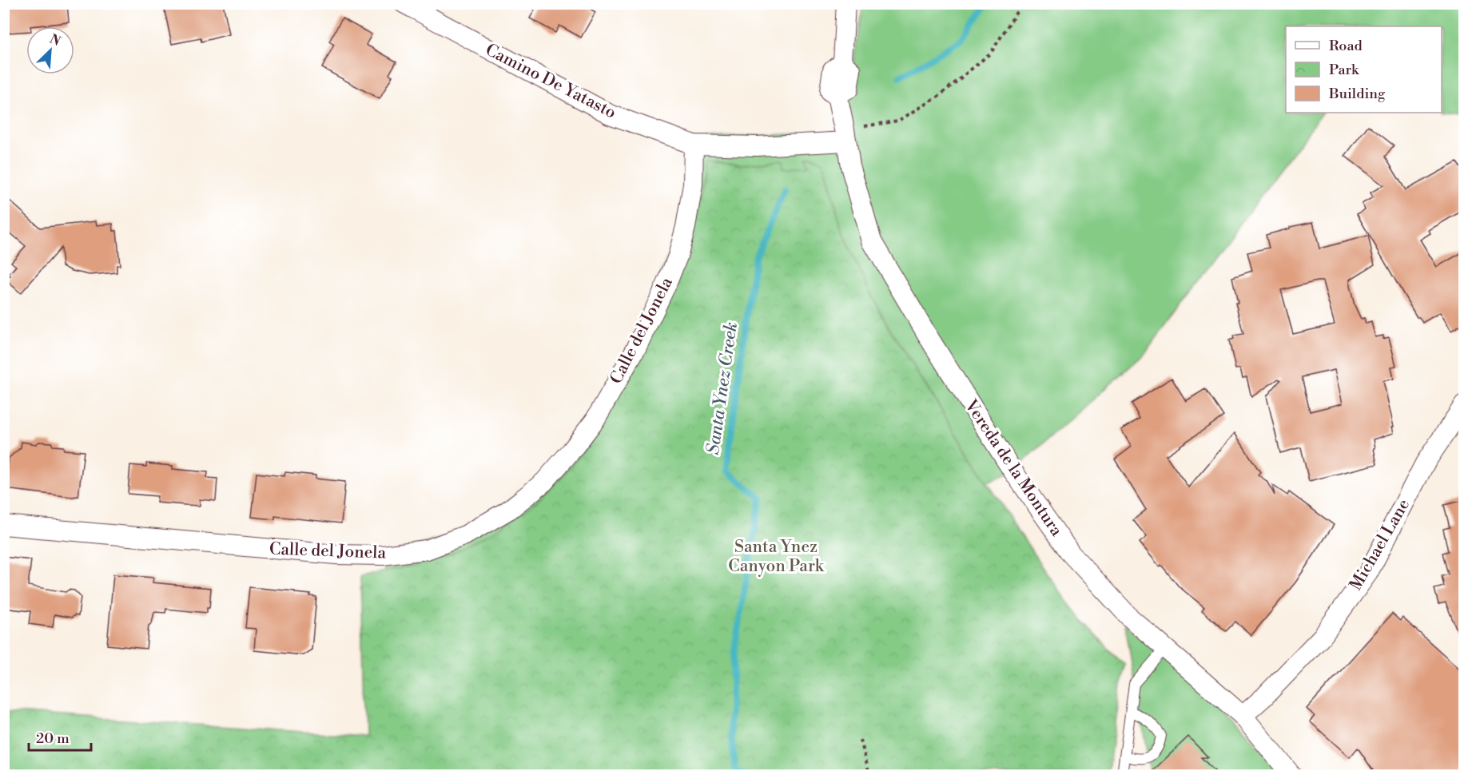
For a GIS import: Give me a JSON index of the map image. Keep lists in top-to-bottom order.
{
  "streets": {
    "street": [
      "Camino De Yatasto",
      "Calle del Jonela",
      "Vereda de la Montura",
      "Michael Lane"
    ]
  },
  "crossings": [
    ["Camino De Yatasto", "Calle del Jonela"],
    ["Camino De Yatasto", "Vereda de la Montura"],
    ["Vereda de la Montura", "Michael Lane"]
  ],
  "water": ["Santa Ynez Creek"],
  "parks": ["Santa Ynez Canyon Park"],
  "legend": ["Road", "Park", "Building"],
  "scale_bar": "20 m",
  "north": "top right"
}
